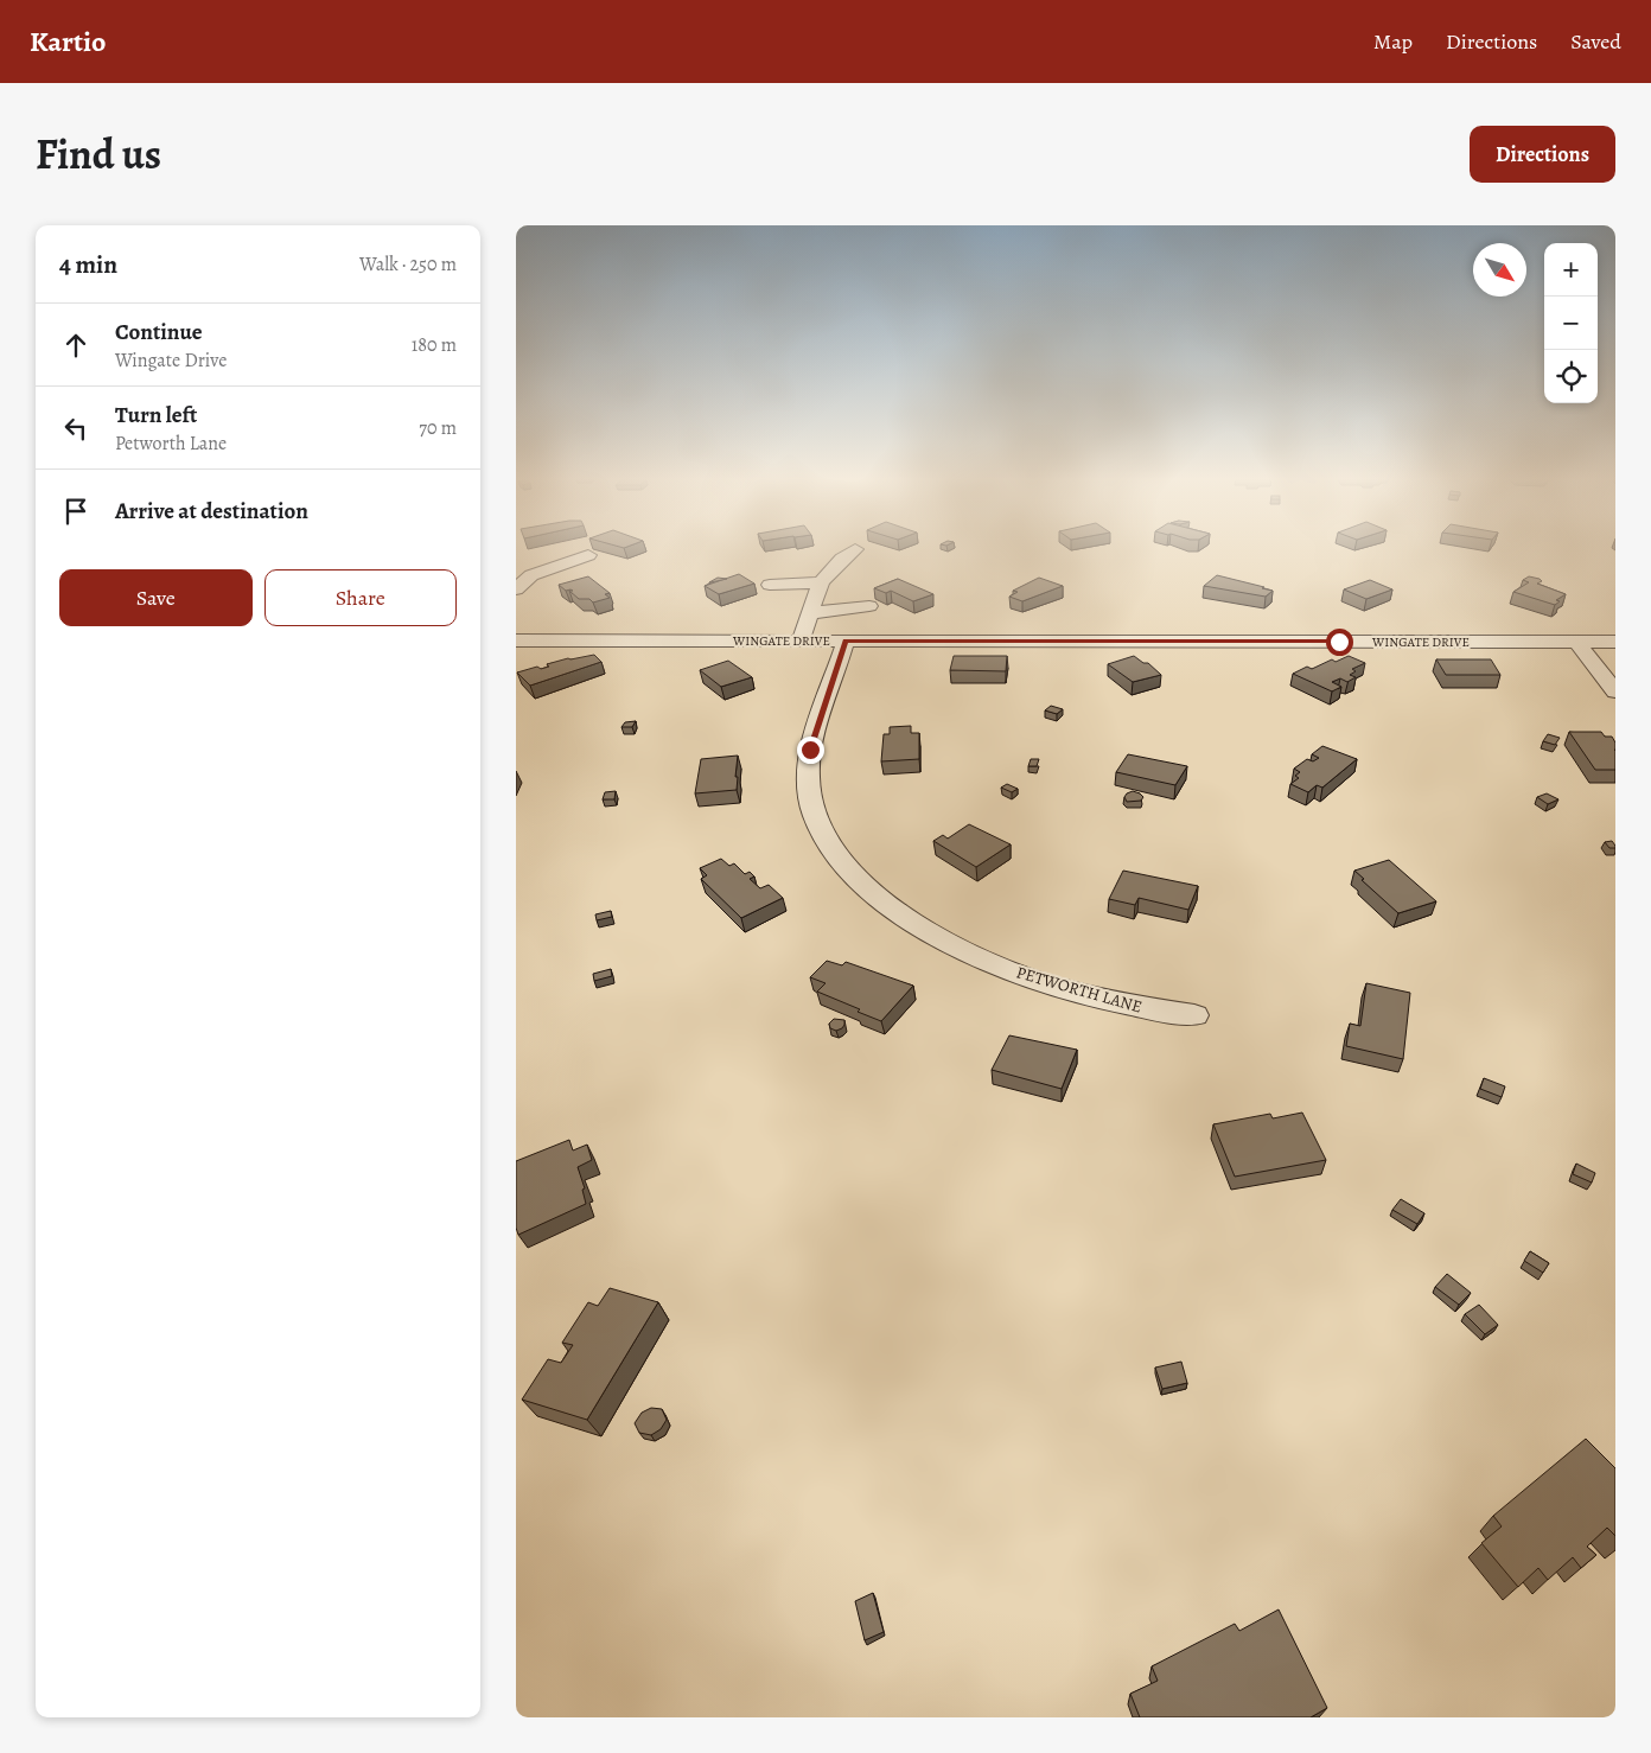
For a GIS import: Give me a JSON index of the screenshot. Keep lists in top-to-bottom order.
{
  "streets": {
    "street": ["WINGATE DRIVE", "PETWORTH LANE"]
  },
  "crossings": [
    ["WINGATE DRIVE", "PETWORTH LANE"]
  ],
  "north": "bottom right",
  "page": {
    "header": "Kartio",
    "nav": ["Map", "Directions", "Saved"],
    "title": "Find us",
    "buttons": [
      "Directions",
      ["Save", "Share"]
    ],
    "heading": ["4 min", "Walk · 250 m"],
    "map_buttons": ["+", "−"],
    "list": [
      ["Continue", "Wingate Drive", "180 m"],
      ["Turn left", "Petworth Lane", "70 m"],
      "Arrive at destination"
    ]
  }
}
